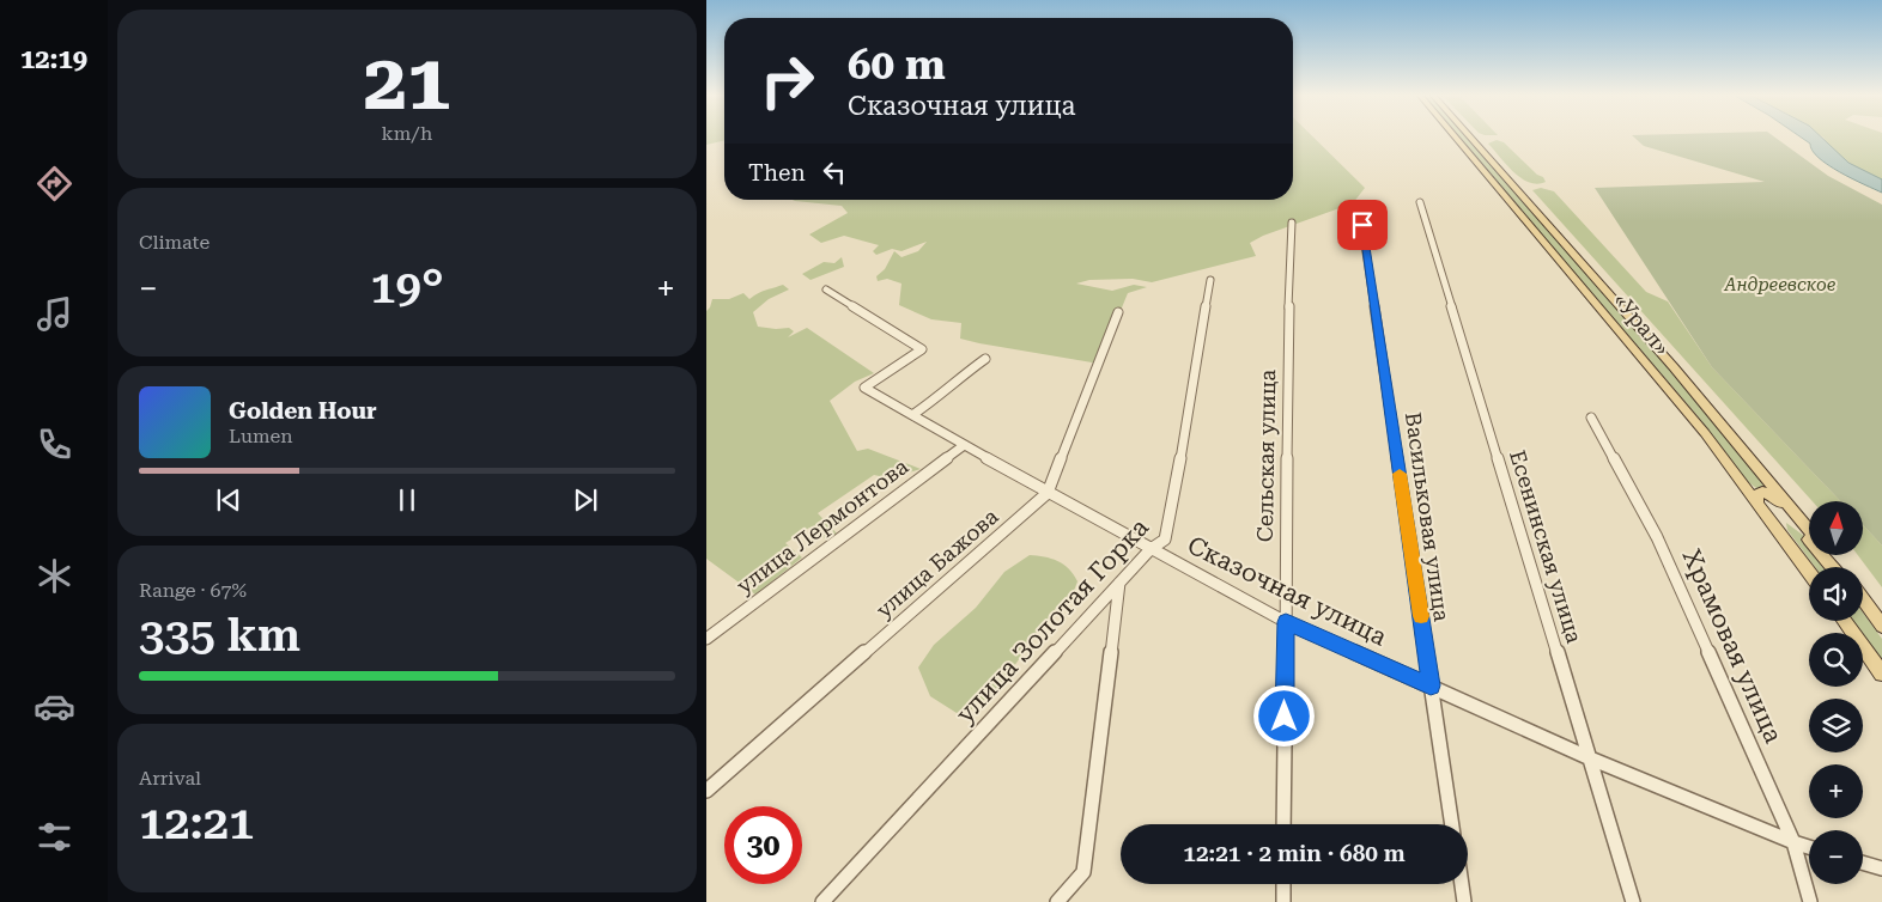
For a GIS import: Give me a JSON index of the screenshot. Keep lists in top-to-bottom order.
{
  "streets": {
    "main road": ["«Урал»"],
    "street": [
      "Сельская улица",
      "Васильковая улица",
      "улица Лермонтова",
      "Есенинская улица",
      "улица Бажова",
      "Сказочная улица",
      "улица Золотая Горка",
      "Храмовая улица"
    ]
  },
  "crossings": [
    ["Сельская улица", "Сказочная улица"],
    ["Васильковая улица", "Сказочная улица"],
    ["улица Лермонтова", "Сказочная улица"],
    ["Есенинская улица", "Сказочная улица"],
    ["улица Бажова", "Сказочная улица"],
    ["Сказочная улица", "улица Золотая Горка"],
    ["Сказочная улица", "Храмовая улица"]
  ],
  "parks": ["Андреевское"],
  "north": "top",
  "page": {
    "tabs": "12:19",
    "tile": [
      ["21", "km/h"],
      "Climate",
      ["Range · 67%", "335 km"],
      ["Arrival", "12:21"]
    ],
    "turn": ["60 m", "Сказочная улица"],
    "then": "Then",
    "heat": ["−", "19°", "+"],
    "song": ["Golden Hour", "Lumen"],
    "map_buttons": ["+", "−"],
    "limit": "30",
    "trip": "12:21 · 2 min · 680 m"
  }
}
